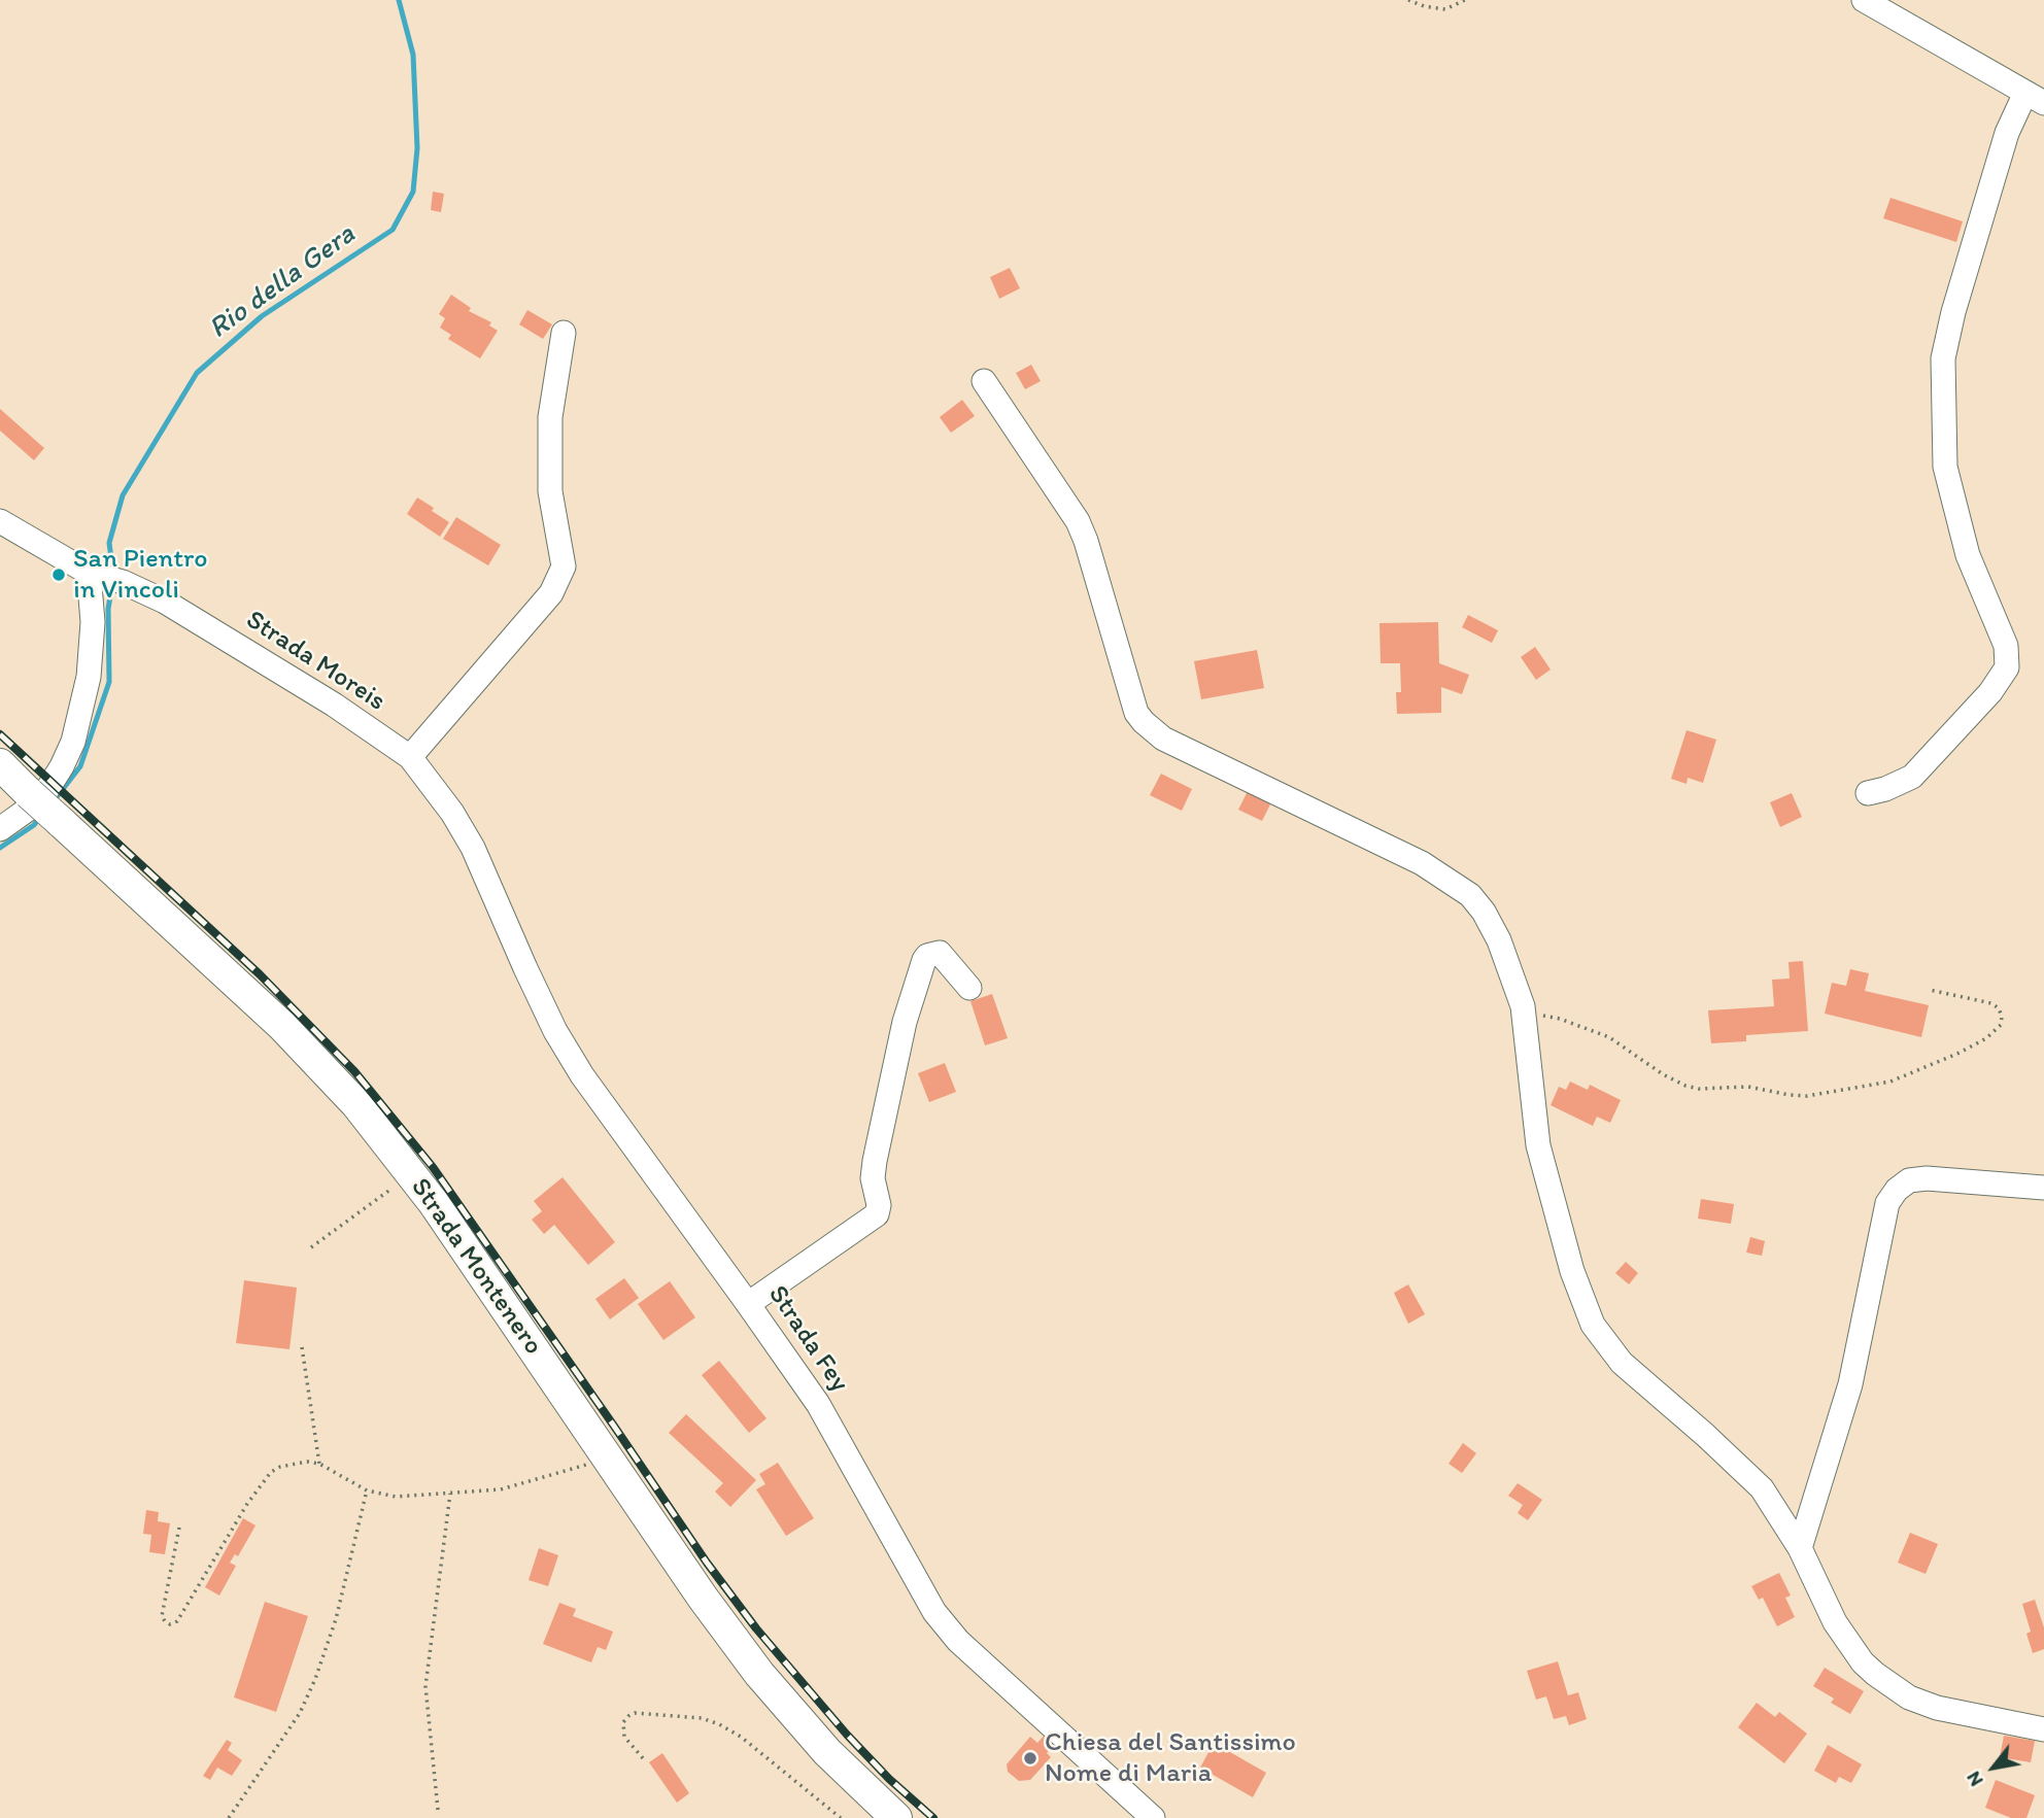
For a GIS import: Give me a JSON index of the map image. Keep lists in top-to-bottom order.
{
  "streets": {
    "main road": ["Strada Montenero"],
    "street": ["Strada Moreis", "Strada Fey"]
  },
  "crossings": [
    ["Strada Moreis", "Strada Fey"]
  ],
  "water": ["Rio della Gera"],
  "places": ["San Pientro in Vincoli", "Chiesa del Santissimo Nome di Maria"],
  "north": "bottom left"
}
